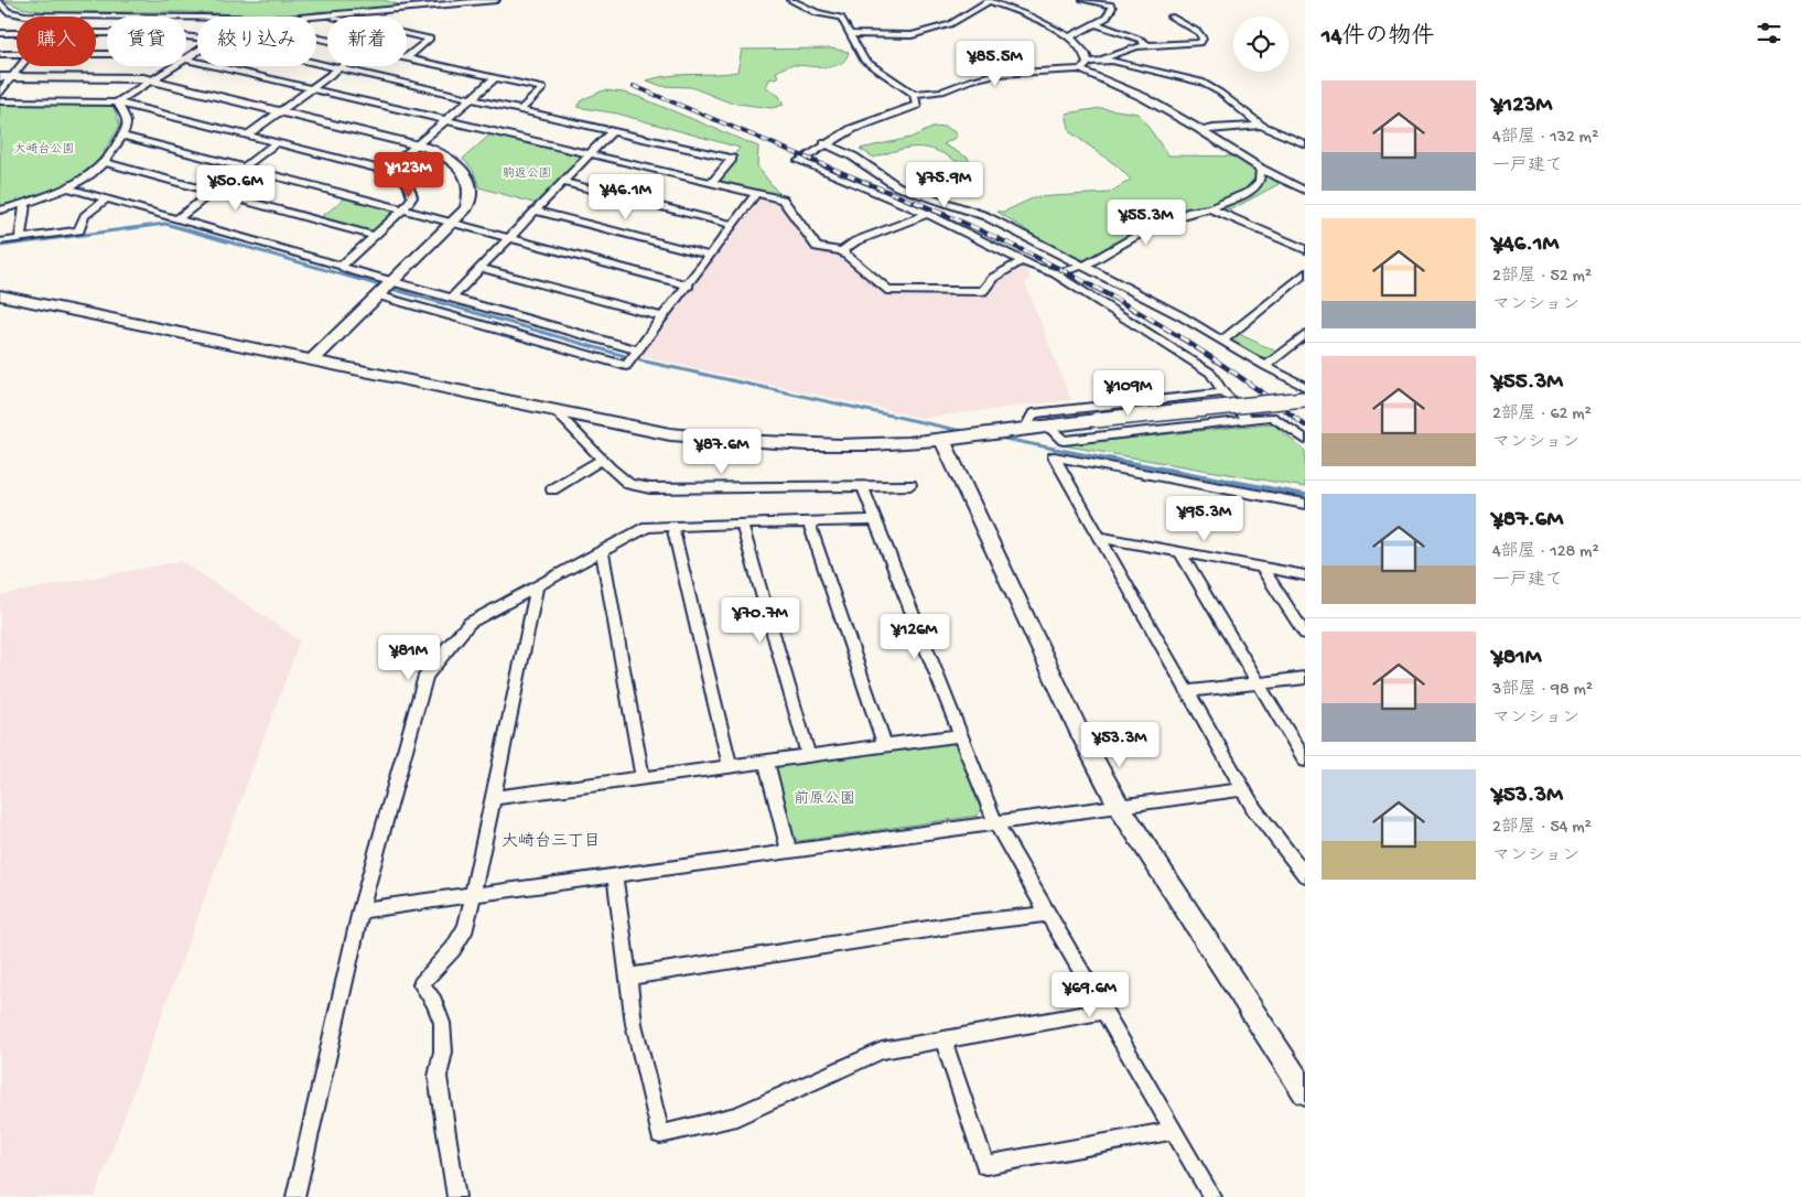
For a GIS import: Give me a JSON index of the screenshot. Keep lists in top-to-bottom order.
{
  "districts": ["大崎台三丁目"],
  "parks": ["大崎台公園", "駒返公園", "前原公園"],
  "page": {
    "heading": "14件の物件",
    "chip": [
      "購入",
      "賃貸",
      "絞り込み",
      "新着"
    ],
    "price": [
      "¥85.5M",
      "¥123M",
      "¥75.9M",
      "¥50.6M",
      "¥46.1M",
      "¥55.3M",
      "¥109M",
      "¥87.6M",
      "¥95.3M",
      "¥70.7M",
      "¥126M",
      "¥81M",
      "¥53.3M",
      "¥69.6M"
    ],
    "list": [
      {
        "name": "¥123M",
        "note": "4部屋 · 132 m² · 一戸建て"
      },
      {
        "name": "¥46.1M",
        "note": "2部屋 · 52 m² · マンション"
      },
      {
        "name": "¥55.3M",
        "note": "2部屋 · 62 m² · マンション"
      },
      {
        "name": "¥87.6M",
        "note": "4部屋 · 128 m² · 一戸建て"
      },
      {
        "name": "¥81M",
        "note": "3部屋 · 98 m² · マンション"
      },
      {
        "name": "¥53.3M",
        "note": "2部屋 · 54 m² · マンション"
      }
    ]
  }
}
